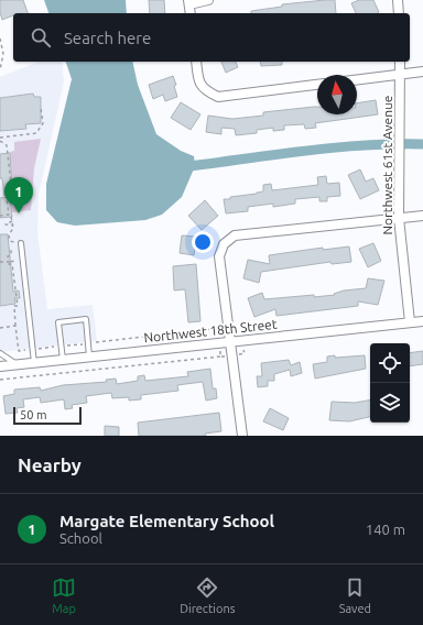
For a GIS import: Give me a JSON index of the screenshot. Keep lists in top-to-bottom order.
{
  "streets": {
    "street": ["Northwest 61st Avenue", "Northwest 18th Street"]
  },
  "crossings": [
    ["Northwest 61st Avenue", "Northwest 18th Street"]
  ],
  "scale_bar": "50 m",
  "north": "top",
  "page": {
    "search": "Search here",
    "pins": "1",
    "scale": "50 m",
    "heading": "Nearby",
    "list": [
      {
        "mark": "1",
        "name": "Margate Elementary School",
        "note": "School",
        "value": "140 m"
      }
    ],
    "nav": ["Map", "Directions", "Saved"]
  }
}
